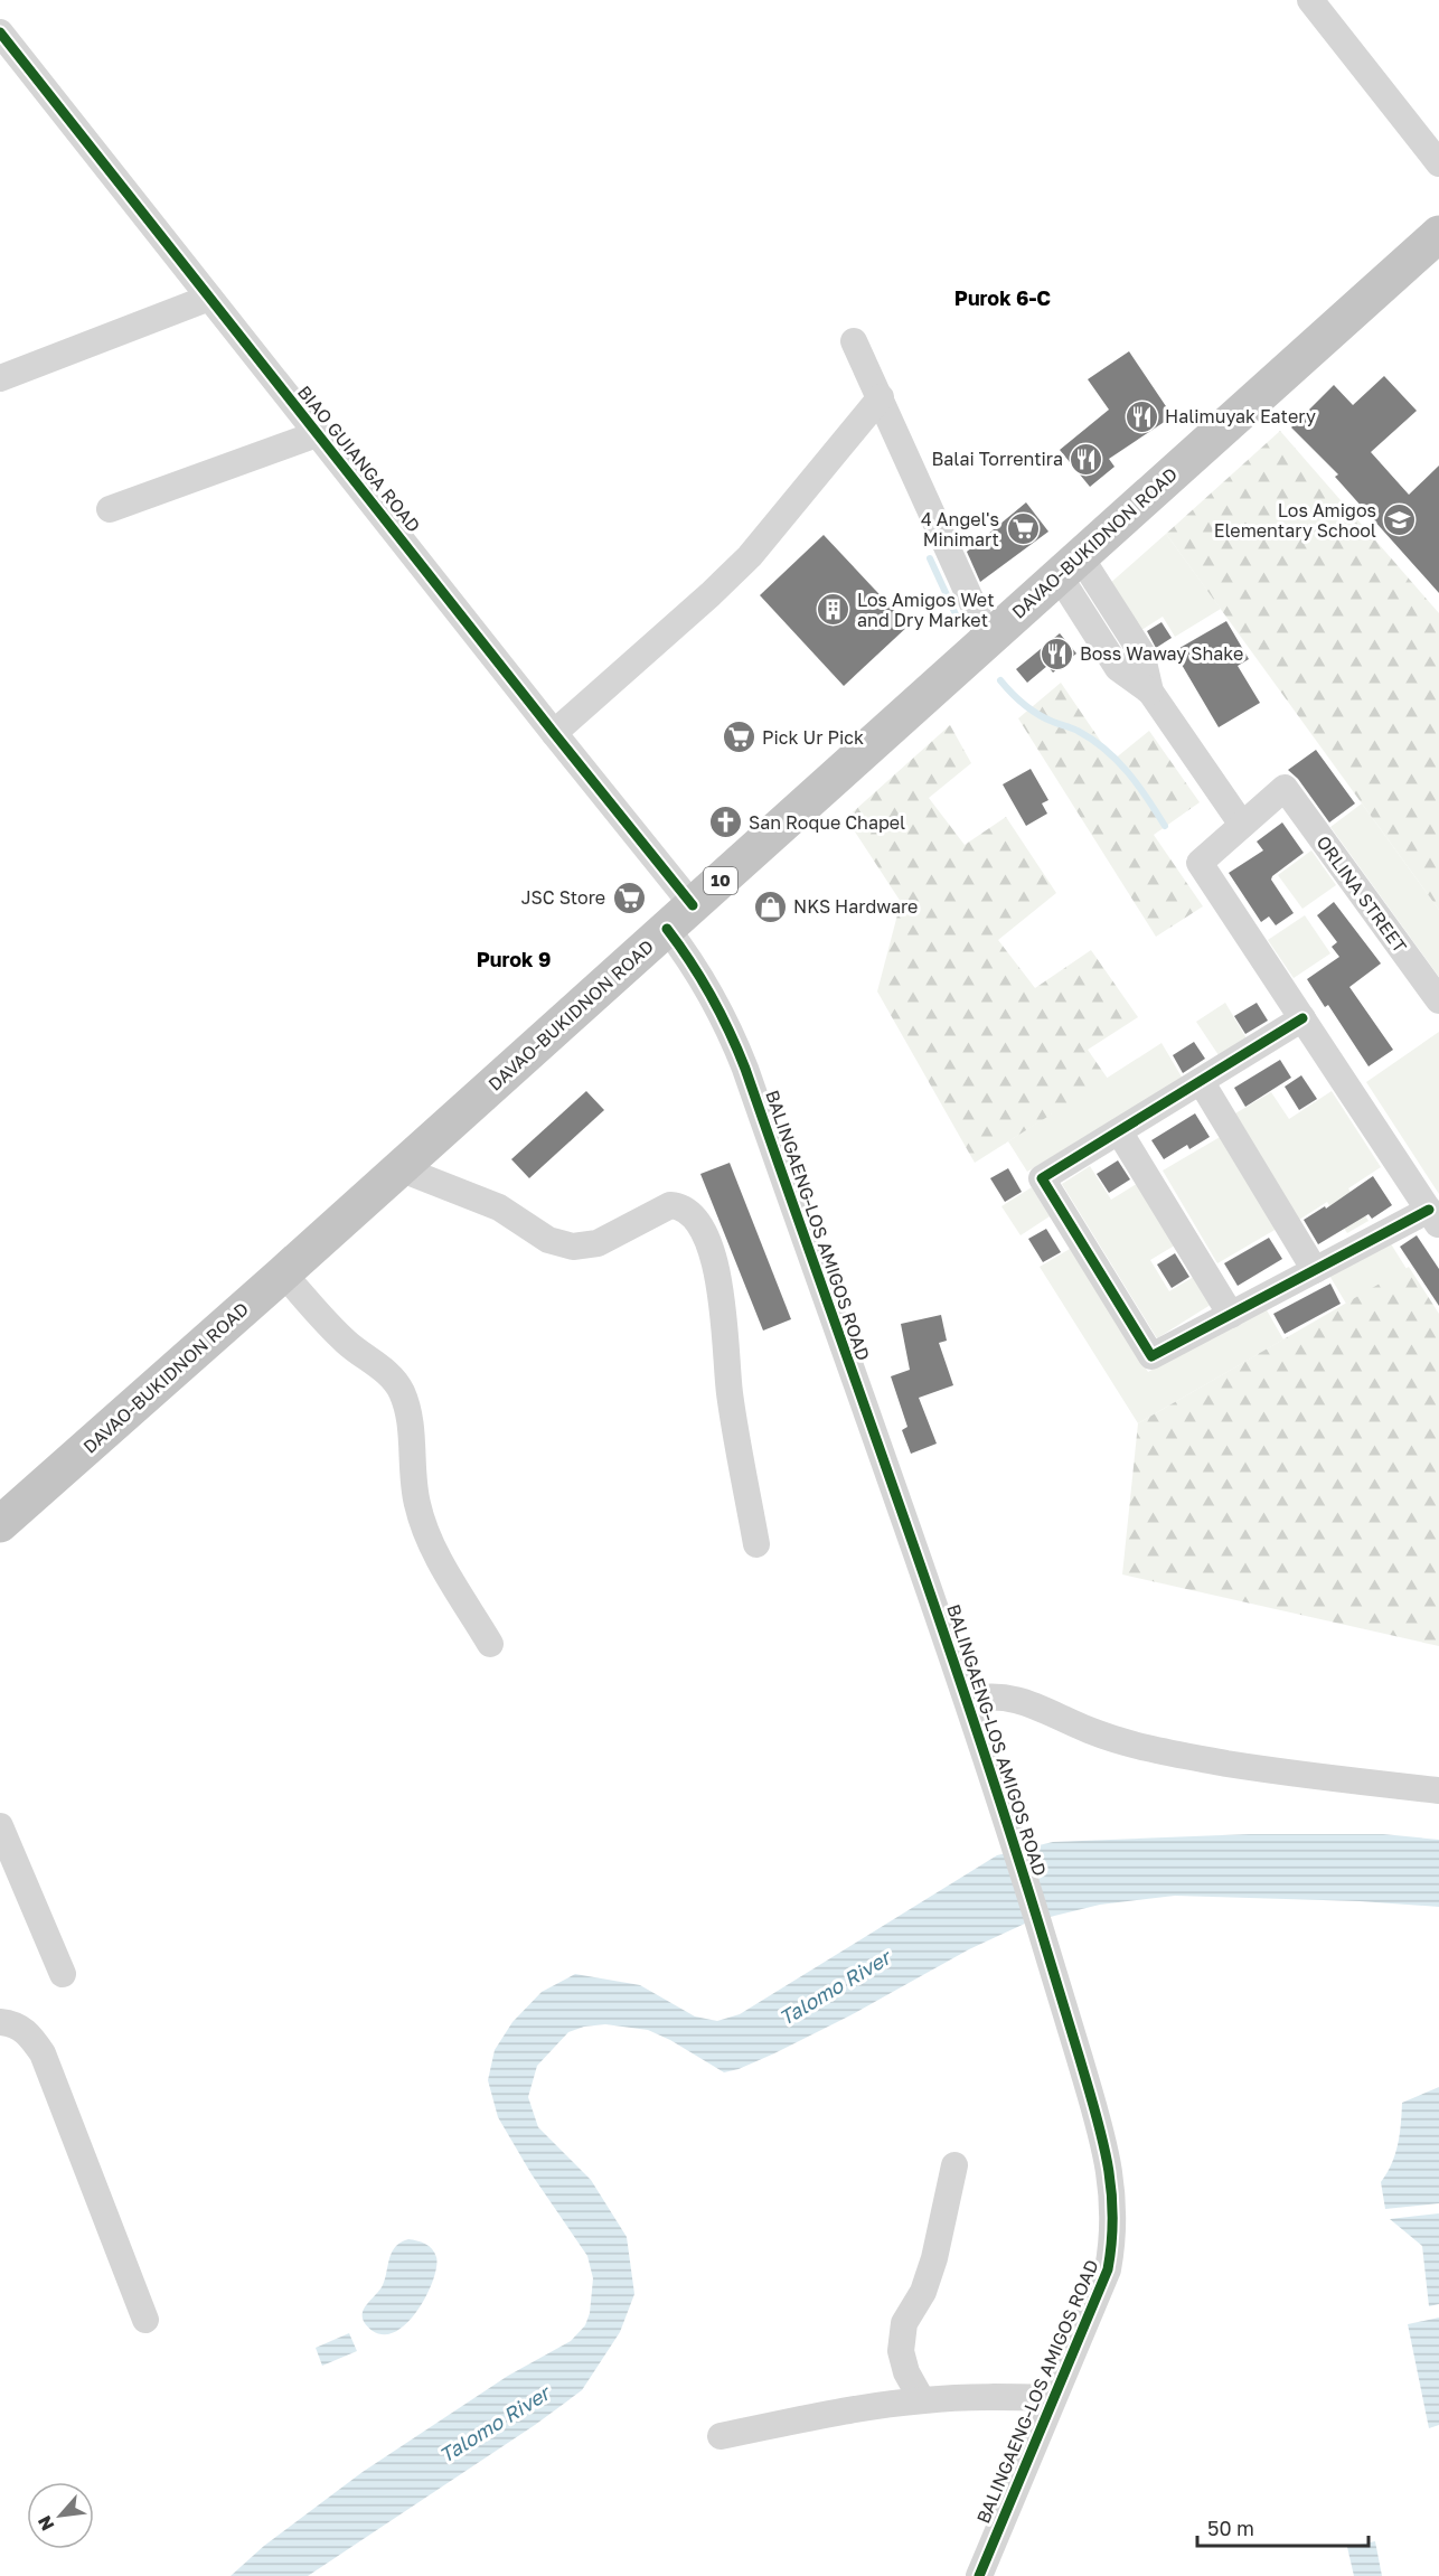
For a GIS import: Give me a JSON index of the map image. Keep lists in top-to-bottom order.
{
  "streets": {
    "highway": ["DAVAO-BUKIDNON ROAD", "10"],
    "street": ["BIAO GUIANGA ROAD", "ORLINA STREET", "BALINGAENG-LOS AMIGOS ROAD"]
  },
  "crossings": [
    ["BIAO GUIANGA ROAD", "DAVAO-BUKIDNON ROAD"],
    ["BIAO GUIANGA ROAD", "BALINGAENG-LOS AMIGOS ROAD"],
    ["DAVAO-BUKIDNON ROAD", "BALINGAENG-LOS AMIGOS ROAD"]
  ],
  "districts": ["Purok 6-C", "Purok 9"],
  "water": ["Talomo River"],
  "places": {
    "restaurant": ["Halimuyak Eatery", "Balai Torrentira", "Boss Waway Shake"],
    "school or university": ["Los Amigos Elementary School"],
    "supermarket": ["4 Angel's Minimart", "Pick Ur Pick", "JSC Store"],
    "building": ["Los Amigos Wet and Dry Market"],
    "church": ["San Roque Chapel"],
    "shop": ["NKS Hardware"]
  },
  "scale_bar": "50 m",
  "north": "bottom left"
}
